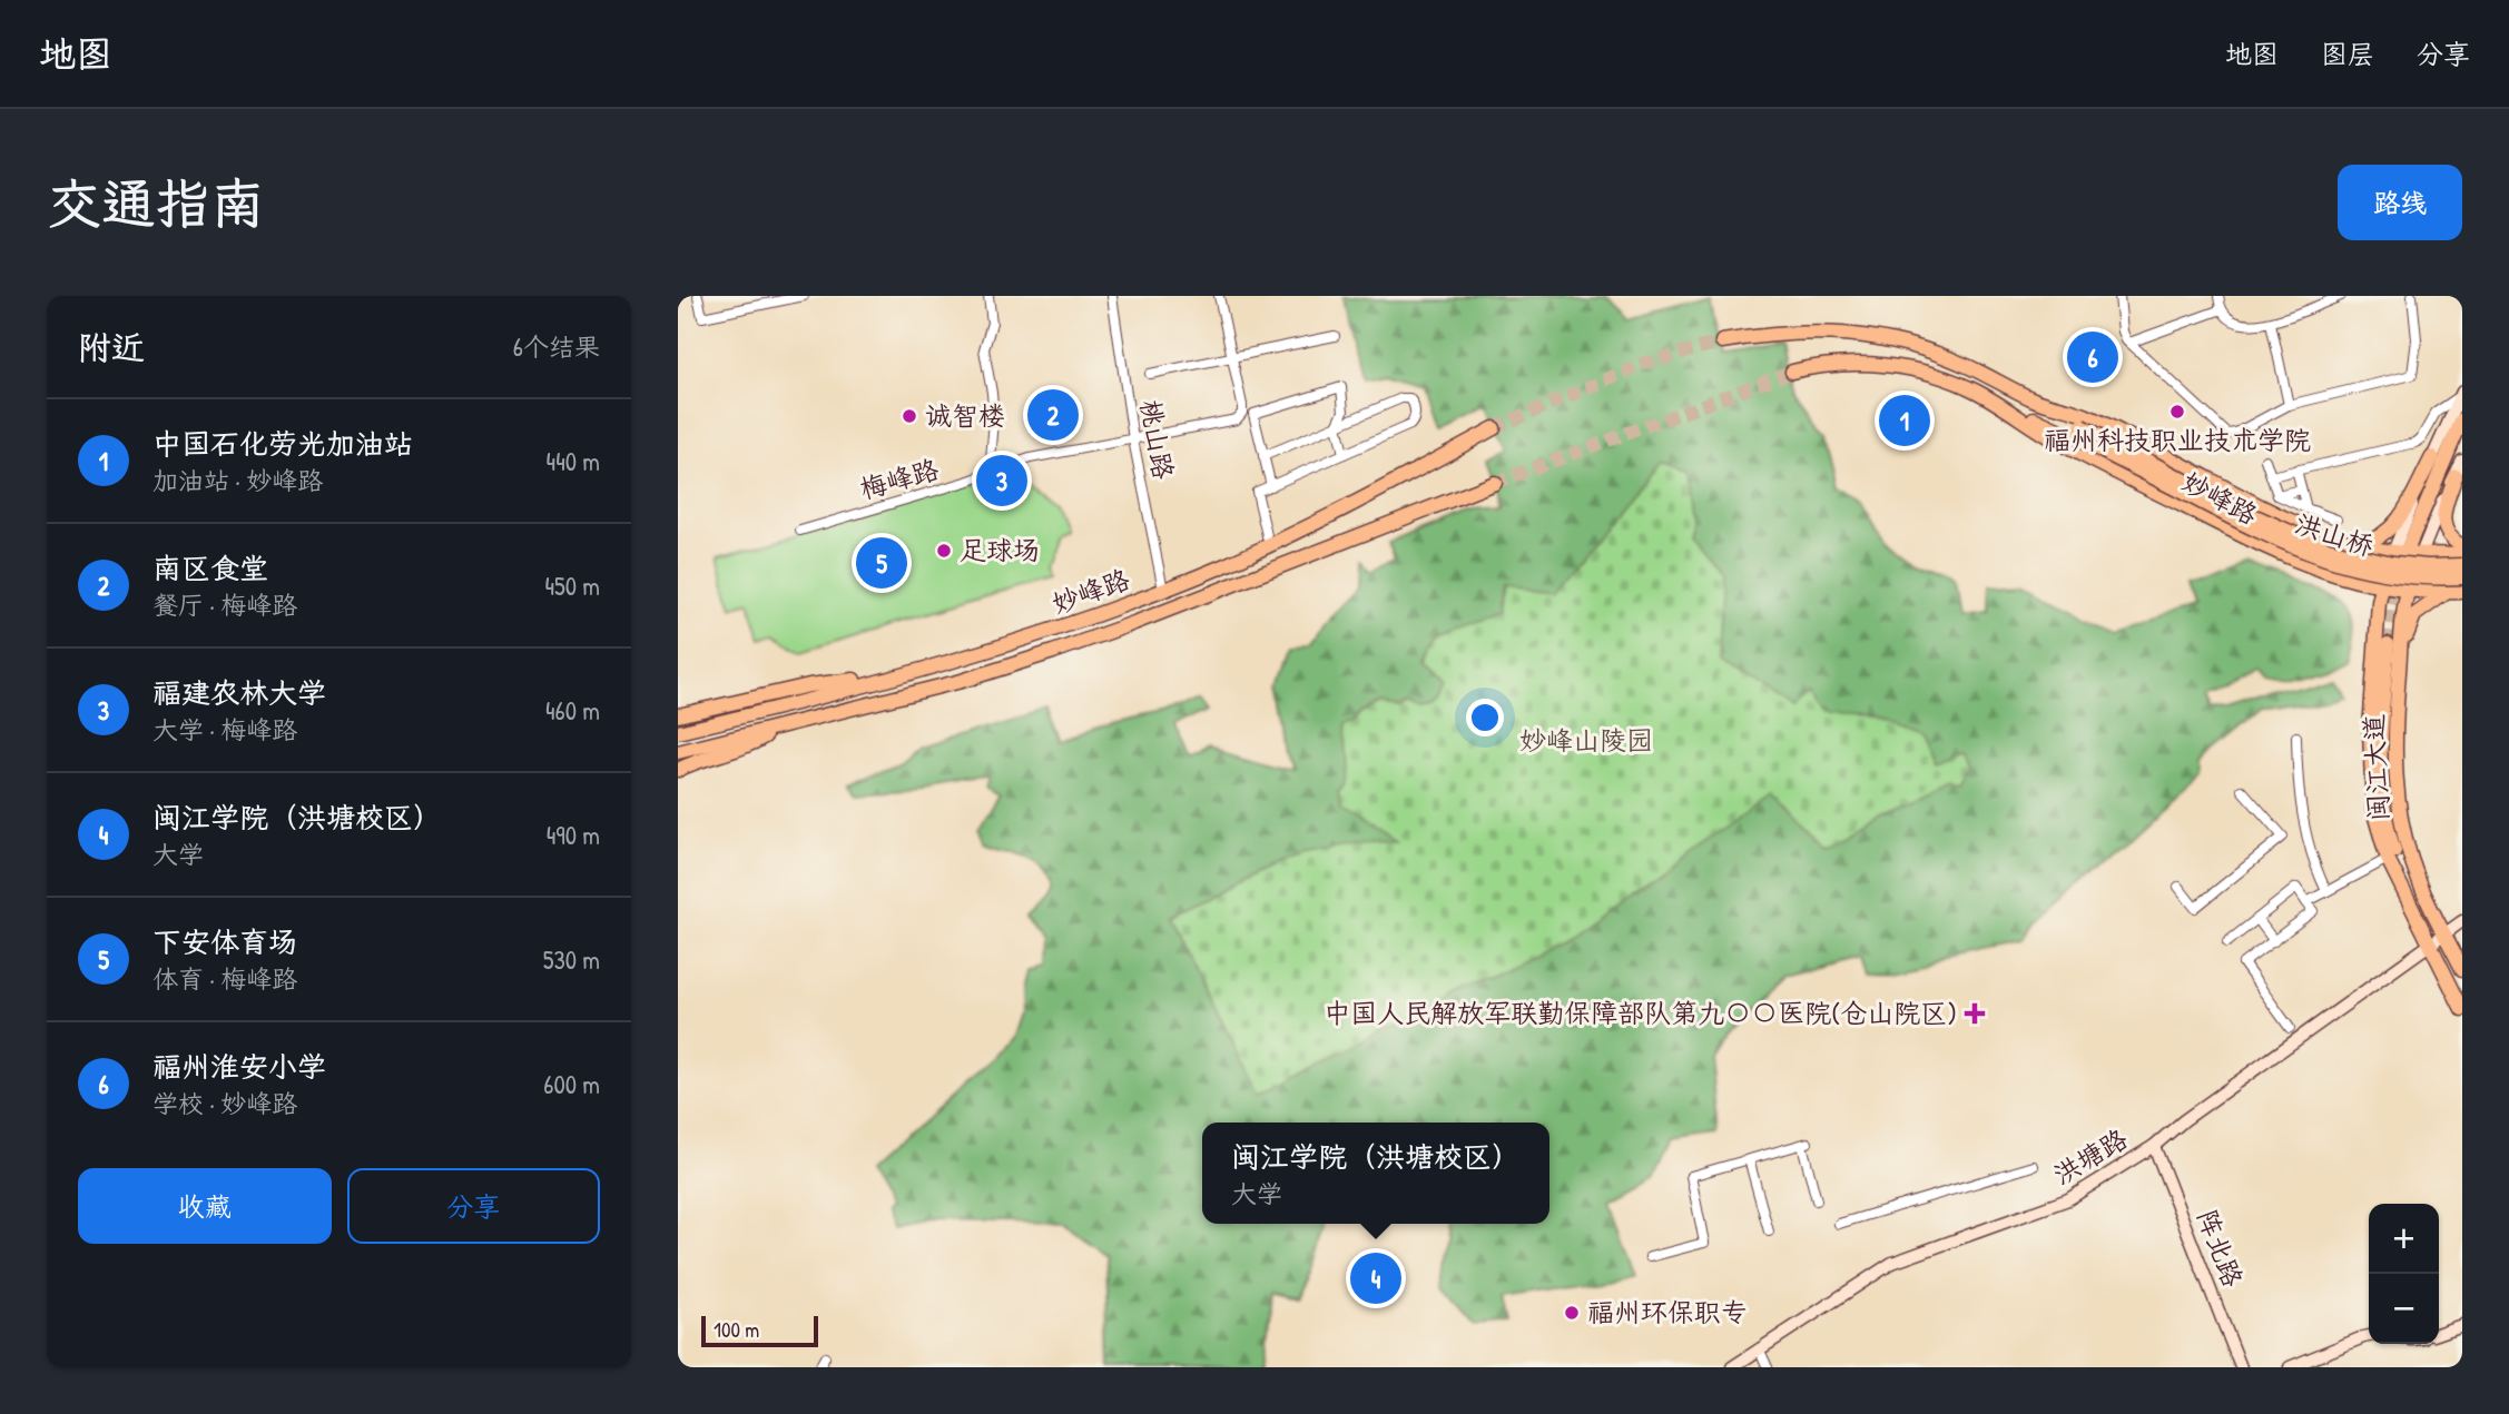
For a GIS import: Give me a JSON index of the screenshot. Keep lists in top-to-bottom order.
{
  "streets": {
    "main road": ["妙峰路", "洪山桥", "闽江大道"],
    "street": [
      "桃山路",
      "梅峰路",
      "洪塘路",
      "阵北路"
    ]
  },
  "crossings": [
    ["桃山路", "梅峰路"],
    ["桃山路", "妙峰路"],
    ["妙峰路", "闽江大道"],
    ["闽江大道", "洪塘路"],
    ["洪塘路", "阵北路"]
  ],
  "parks": ["妙峰山陵园"],
  "places": {
    "other": [
      "福州科技职业技术学院",
      "诚智楼",
      "足球场",
      "福州环保职专"
    ],
    "health": ["中国人民解放军联勤保障部队第九〇〇医院(仓山院区)"]
  },
  "scale_bar": "100 m",
  "page": {
    "header": "地图",
    "nav": ["地图", "图层", "分享"],
    "buttons": [
      "路线",
      ["收藏", "分享"]
    ],
    "title": "交通指南",
    "heading": ["附近", "6个结果"],
    "pins": [
      "6",
      "2",
      "1",
      "3",
      "5",
      "4"
    ],
    "list": [
      {
        "mark": "1",
        "name": "中国石化劳光加油站",
        "note": "加油站 · 妙峰路",
        "value": "440 m"
      },
      {
        "mark": "2",
        "name": "南区食堂",
        "note": "餐厅 · 梅峰路",
        "value": "450 m"
      },
      {
        "mark": "3",
        "name": "福建农林大学",
        "note": "大学 · 梅峰路",
        "value": "460 m"
      },
      {
        "mark": "4",
        "name": "闽江学院（洪塘校区）",
        "note": "大学",
        "value": "490 m"
      },
      {
        "mark": "5",
        "name": "下安体育场",
        "note": "体育 · 梅峰路",
        "value": "530 m"
      },
      {
        "mark": "6",
        "name": "福州淮安小学",
        "note": "学校 · 妙峰路",
        "value": "600 m"
      }
    ],
    "popup": ["闽江学院（洪塘校区）", "大学"],
    "map_buttons": ["+", "−"],
    "scale": "100 m"
  }
}
